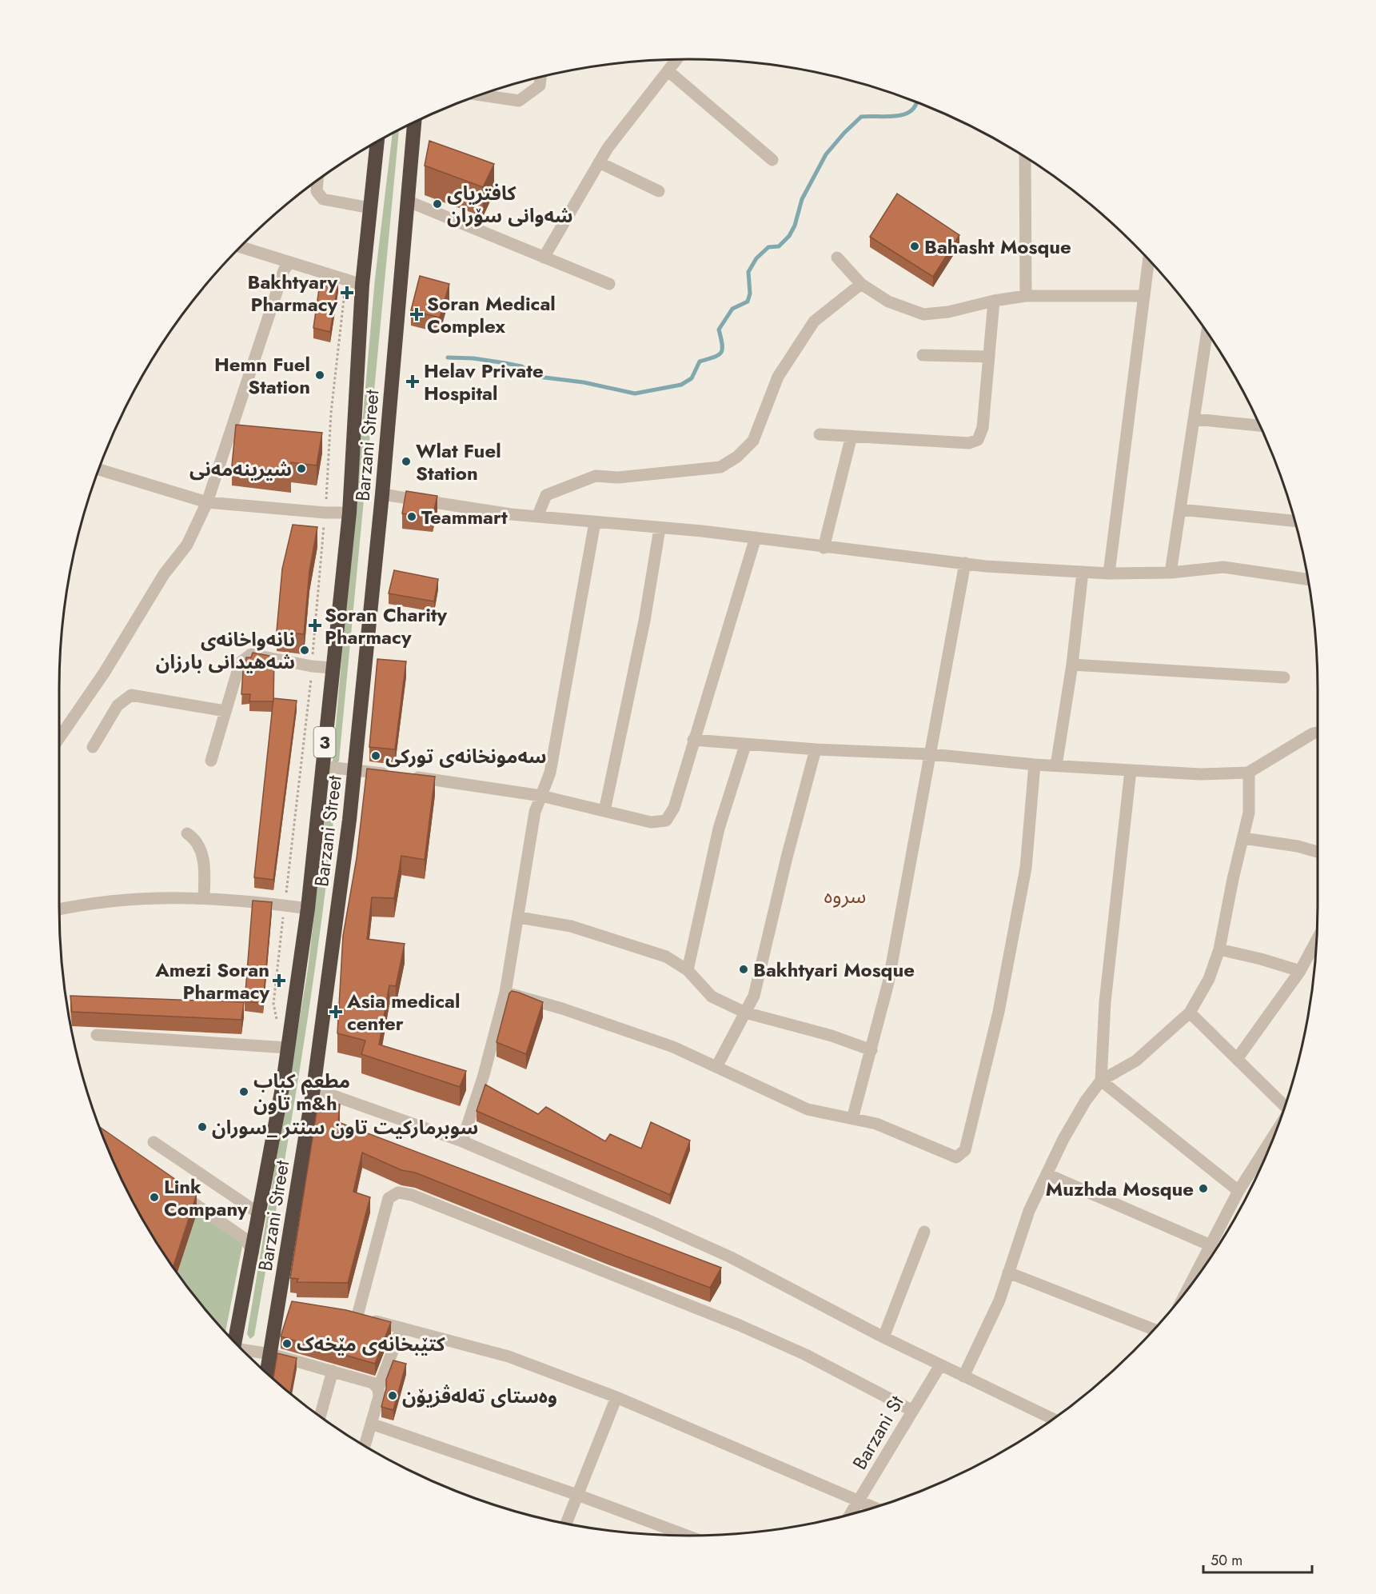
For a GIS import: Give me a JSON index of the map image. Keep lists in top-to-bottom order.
{
  "streets": {
    "highway": ["Barzani Street", "3"],
    "street": ["Barzani St"]
  },
  "districts": ["سروە"],
  "places": {
    "other": [
      "کافتریای شەوانی سۆران",
      "Bahasht Mosque",
      "Hemn Fuel Station",
      "Wlat Fuel Station",
      "شیرینەمەنی",
      "Teammart",
      "نانەواخانەی شەهیدانی بارزان",
      "سەمونخانەی تورکی",
      "Bakhtyari Mosque",
      "مطعم كباب تاون m&h",
      "سوبرماركيت تاون سنتر _سوران",
      "Muzhda Mosque",
      "Link Company",
      "کتێبخانەی مێخەک",
      "وەستای تەلەڤزیۆن"
    ],
    "health": [
      "Bakhtyary Pharmacy",
      "Soran Medical Complex",
      "Helav Private Hospital",
      "Soran Charity Pharmacy",
      "Amezi Soran Pharmacy",
      "Asia medical center"
    ]
  },
  "scale_bar": "50 m"
}
